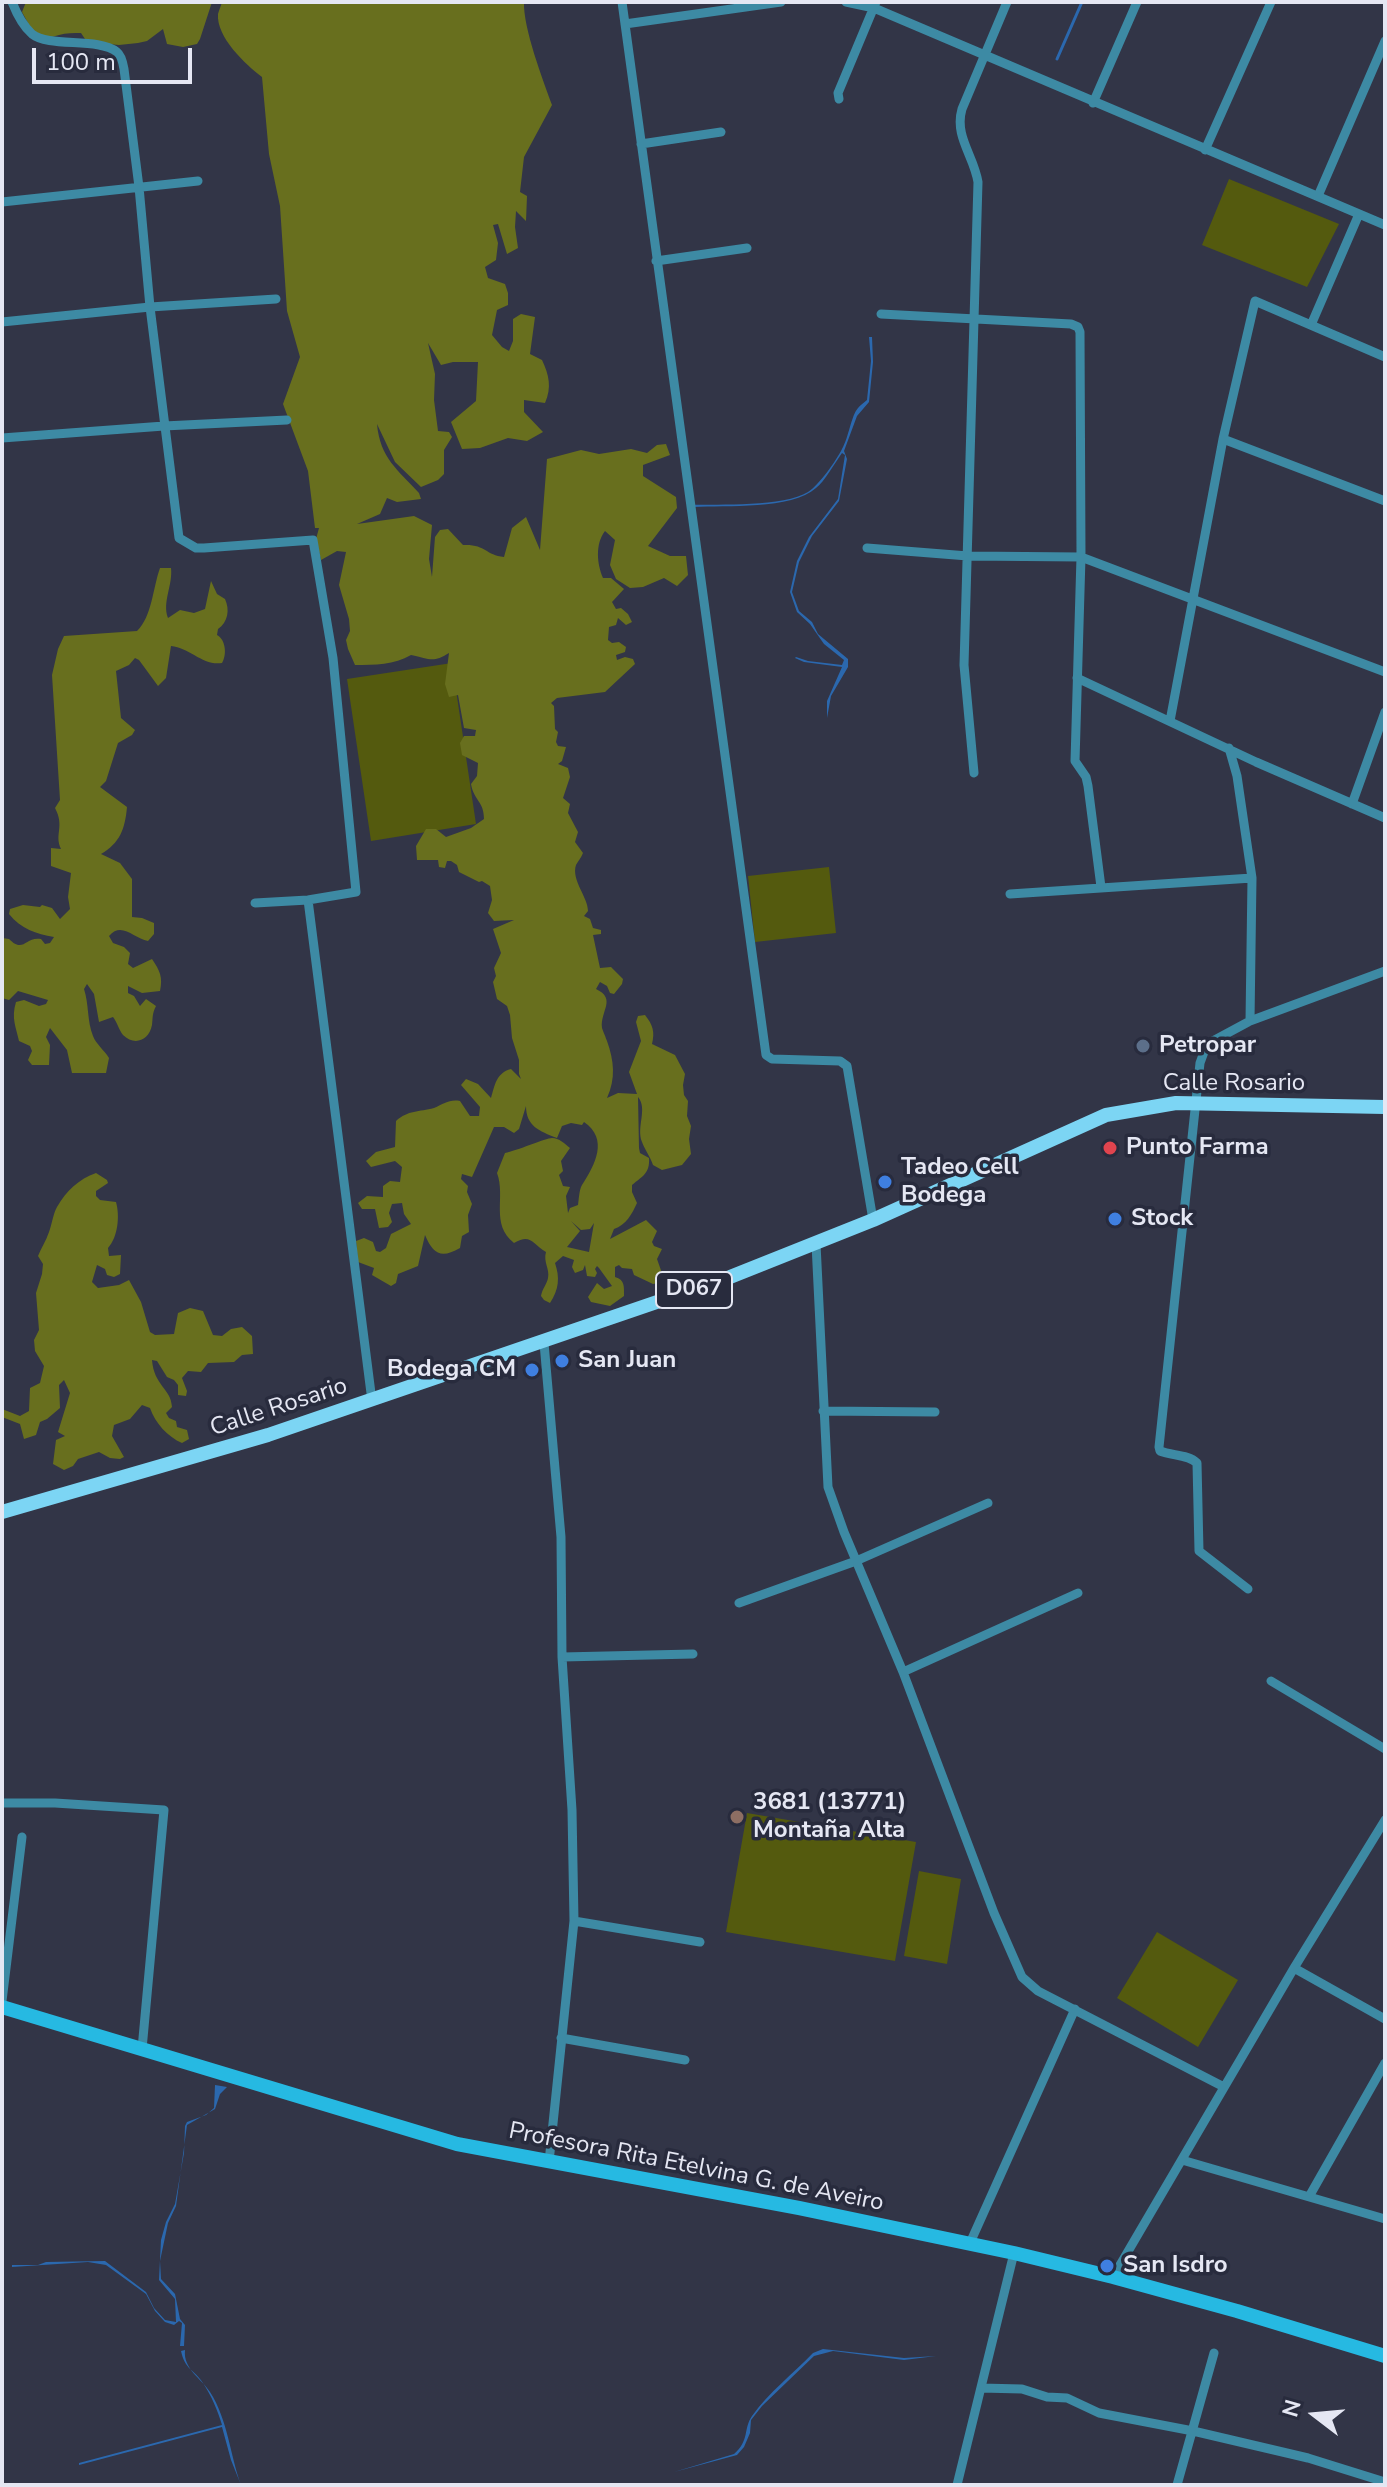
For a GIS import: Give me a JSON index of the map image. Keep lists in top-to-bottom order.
{
  "streets": {
    "main road": ["Calle Rosario", "D067"],
    "street": ["Profesora Rita Etelvina G. de Aveiro"]
  },
  "places": [
    "Petropar",
    "Punto Farma",
    "Tadeo Cell Bodega",
    "Stock",
    "San Juan",
    "Bodega CM",
    "3681 (13771) Montaña Alta",
    "San Isdro"
  ],
  "scale_bar": "100 m",
  "north": "left"
}
